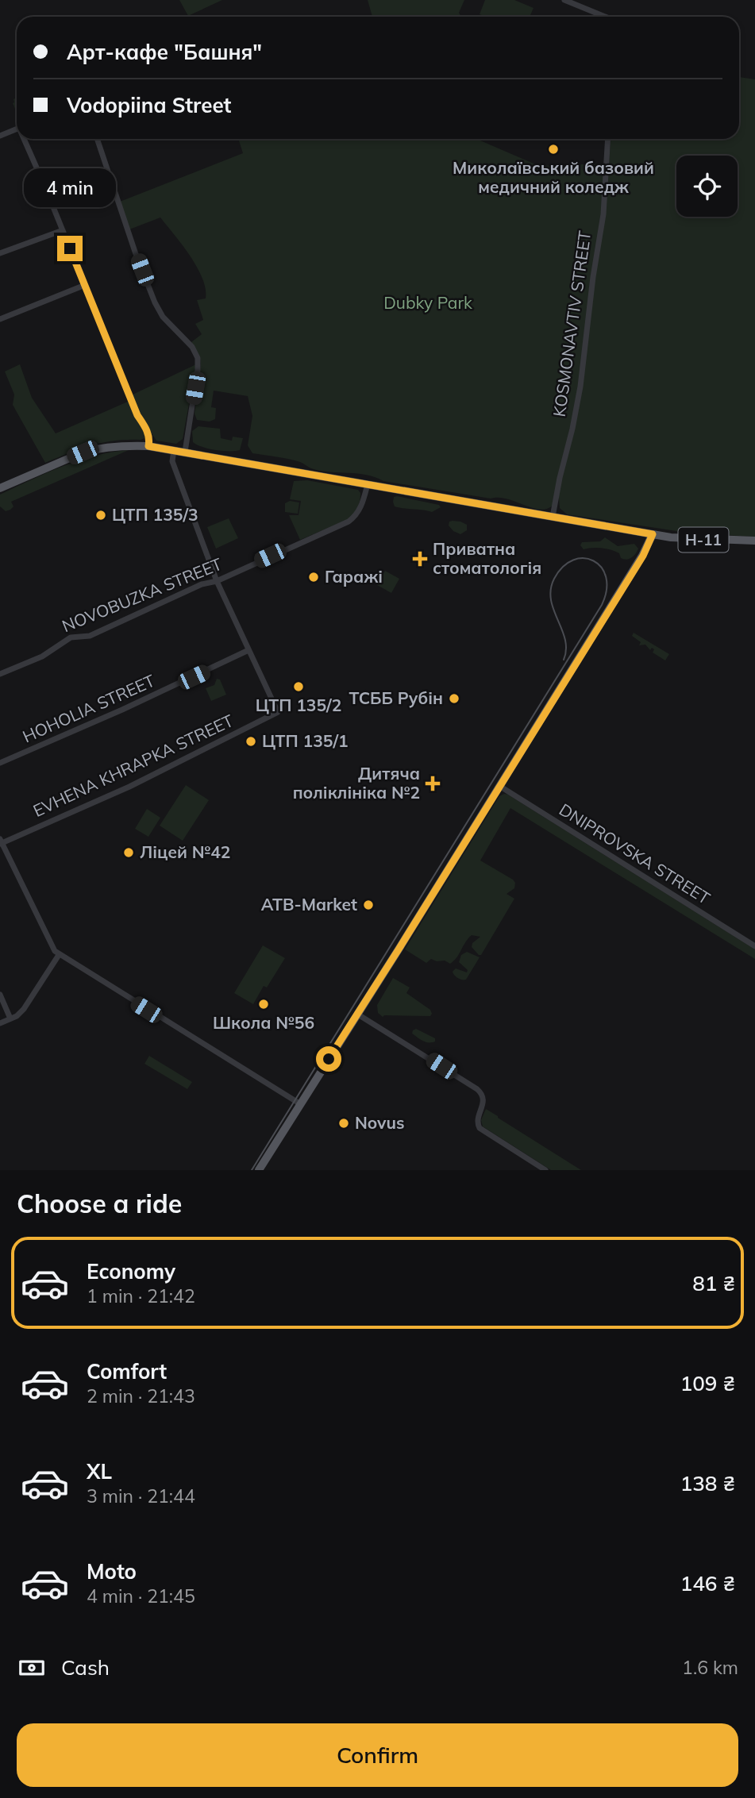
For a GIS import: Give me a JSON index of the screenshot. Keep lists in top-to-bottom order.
{
  "streets": {
    "main road": ["Н-11"],
    "street": [
      "KOSMONAVTIV STREET",
      "NOVOBUZKA STREET",
      "HOHOLIA STREET",
      "EVHENA KHRAPKA STREET",
      "DNIPROVSKA STREET"
    ]
  },
  "crossings": [
    ["KOSMONAVTIV STREET", "Н-11"],
    ["Н-11", "NOVOBUZKA STREET"],
    ["HOHOLIA STREET", "EVHENA KHRAPKA STREET"]
  ],
  "parks": ["Dubky Park"],
  "places": {
    "other": [
      "Миколаївський базовий медичний коледж",
      "ЦТП 135/3",
      "Гаражі",
      "ЦТП 135/2",
      "ТСББ Рубін",
      "ЦТП 135/1",
      "Ліцей №42",
      "ATB-Market",
      "Школа №56",
      "Novus"
    ],
    "health": ["Приватна стоматологія", "Дитяча поліклініка №2"]
  },
  "page": {
    "banner": ["Арт-кафе \"Башня\"", "Vodopiina Street"],
    "bubble": "4 min",
    "heading": "Choose a ride",
    "list": [
      {
        "name": "Economy",
        "note": "1 min · 21:42",
        "value": "81 ₴"
      },
      {
        "name": "Comfort",
        "note": "2 min · 21:43",
        "value": "109 ₴"
      },
      {
        "name": "XL",
        "note": "3 min · 21:44",
        "value": "138 ₴"
      },
      {
        "name": "Moto",
        "note": "4 min · 21:45",
        "value": "146 ₴"
      }
    ],
    "pay": ["Cash", "1.6 km"],
    "buttons": "Confirm"
  }
}
